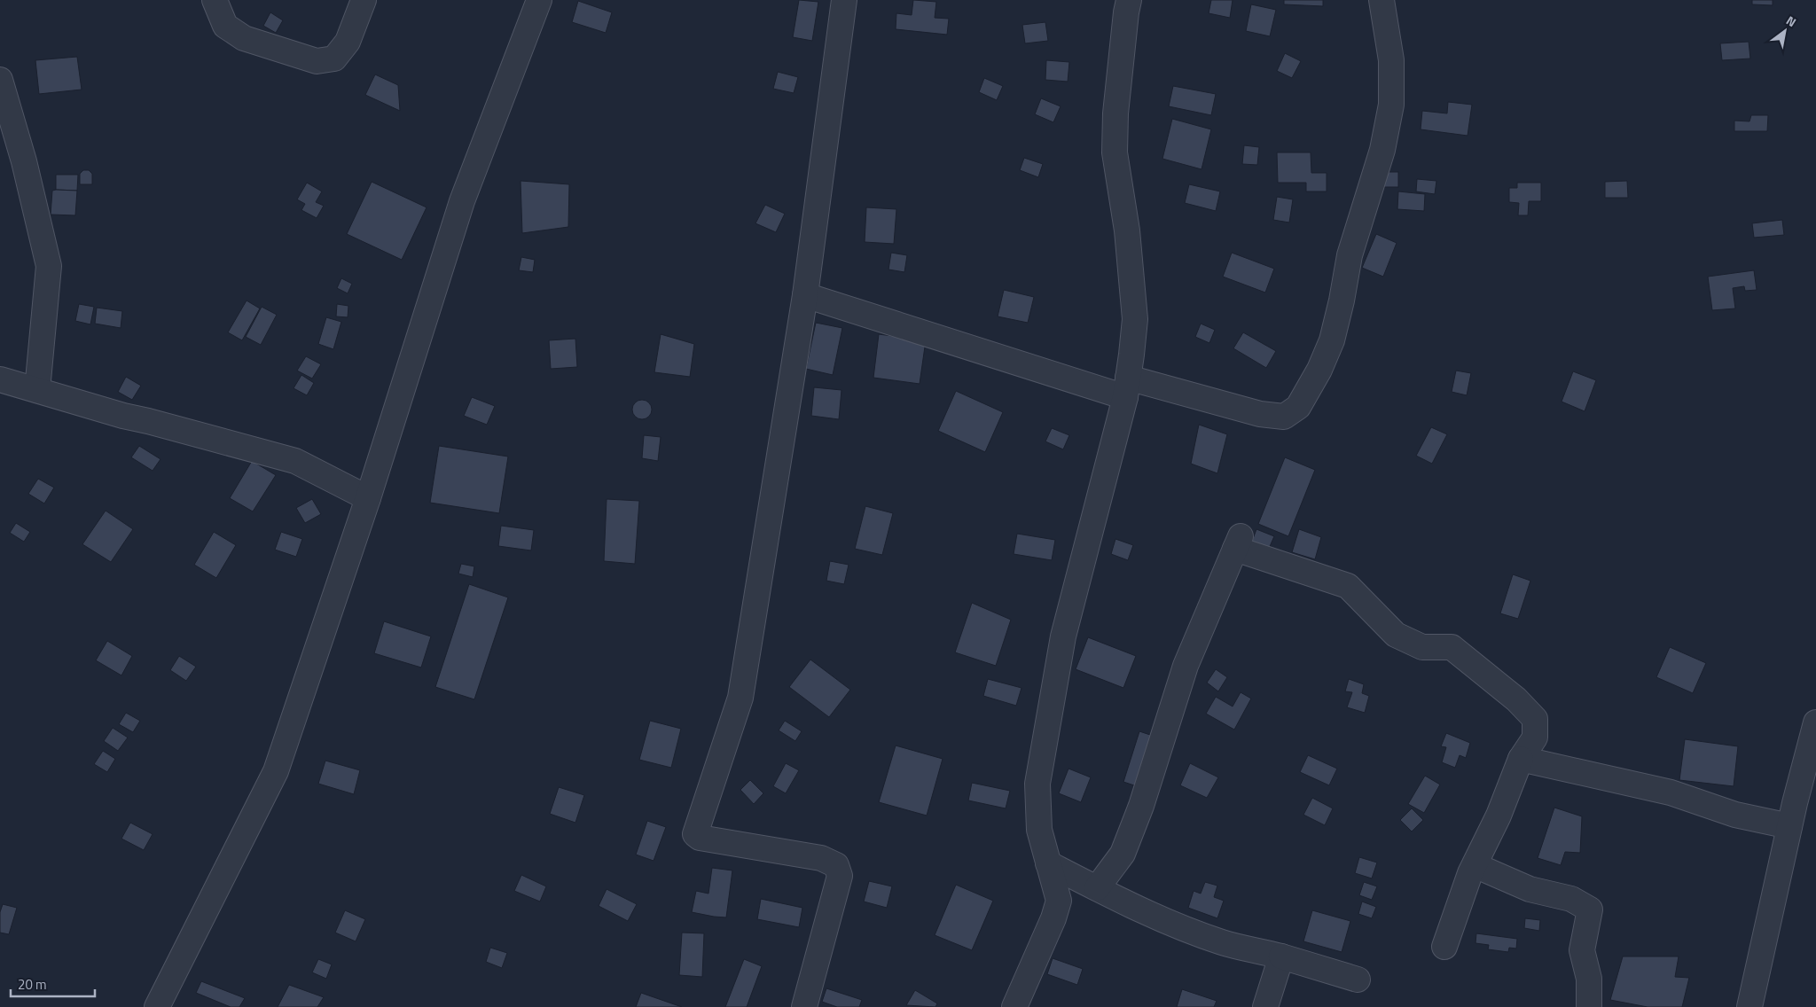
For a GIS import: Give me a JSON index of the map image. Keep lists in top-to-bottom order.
{
  "scale_bar": "20 m",
  "north": "top right"
}
